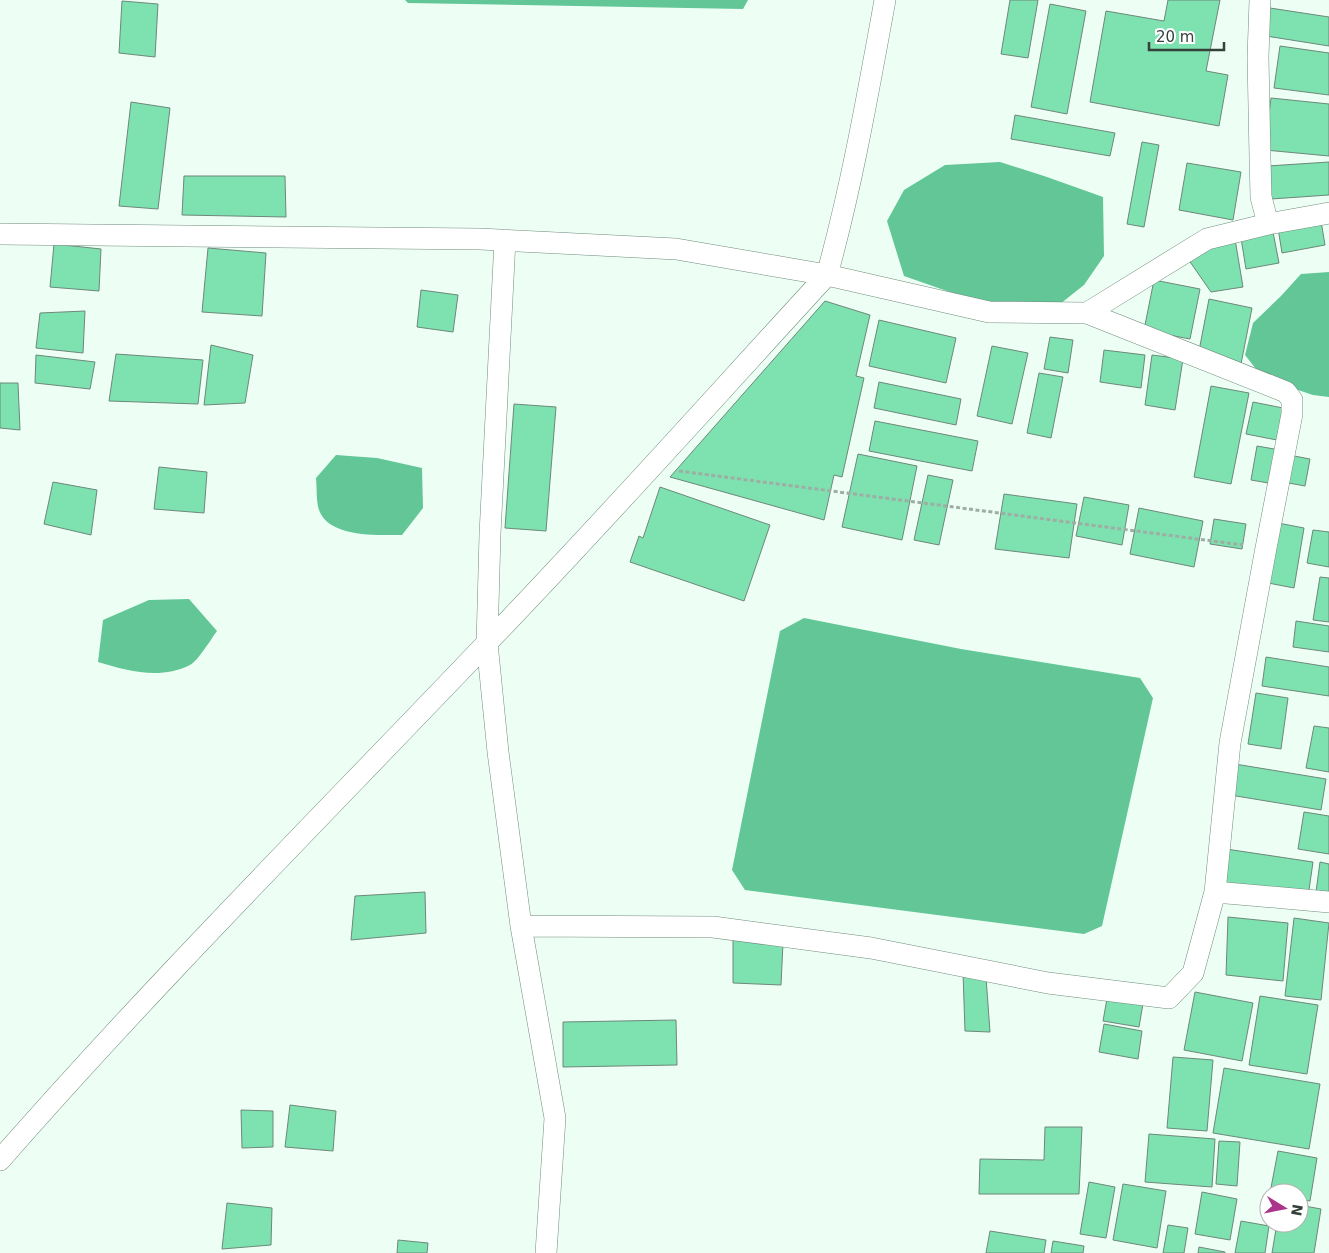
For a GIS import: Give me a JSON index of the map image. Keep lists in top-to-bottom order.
{
  "scale_bar": "20 m",
  "north": "right"
}
